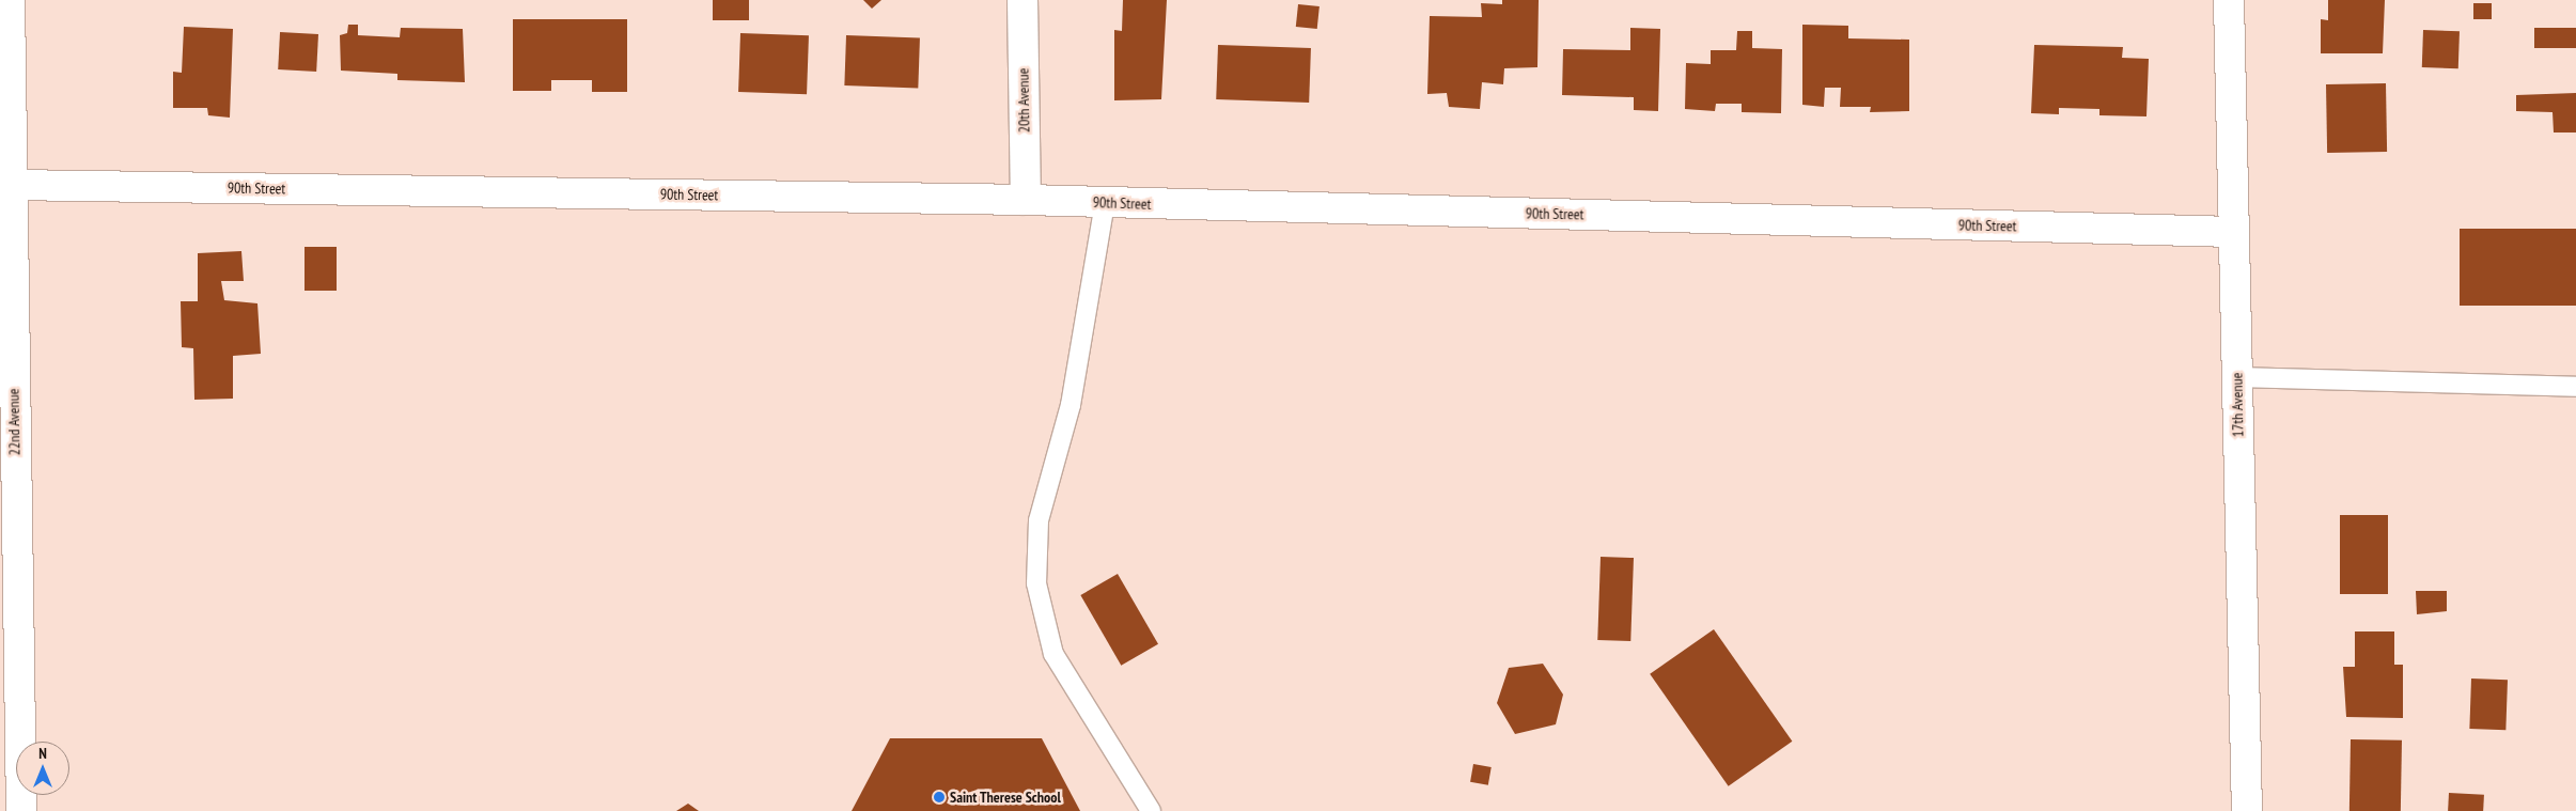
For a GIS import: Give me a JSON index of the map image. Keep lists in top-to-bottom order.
{
  "streets": {
    "street": [
      "20th Avenue",
      "90th Street",
      "17th Avenue",
      "22nd Avenue"
    ]
  },
  "crossings": [
    ["20th Avenue", "90th Street"],
    ["90th Street", "17th Avenue"],
    ["90th Street", "22nd Avenue"]
  ],
  "places": ["Saint Therese School"],
  "north": "top"
}
